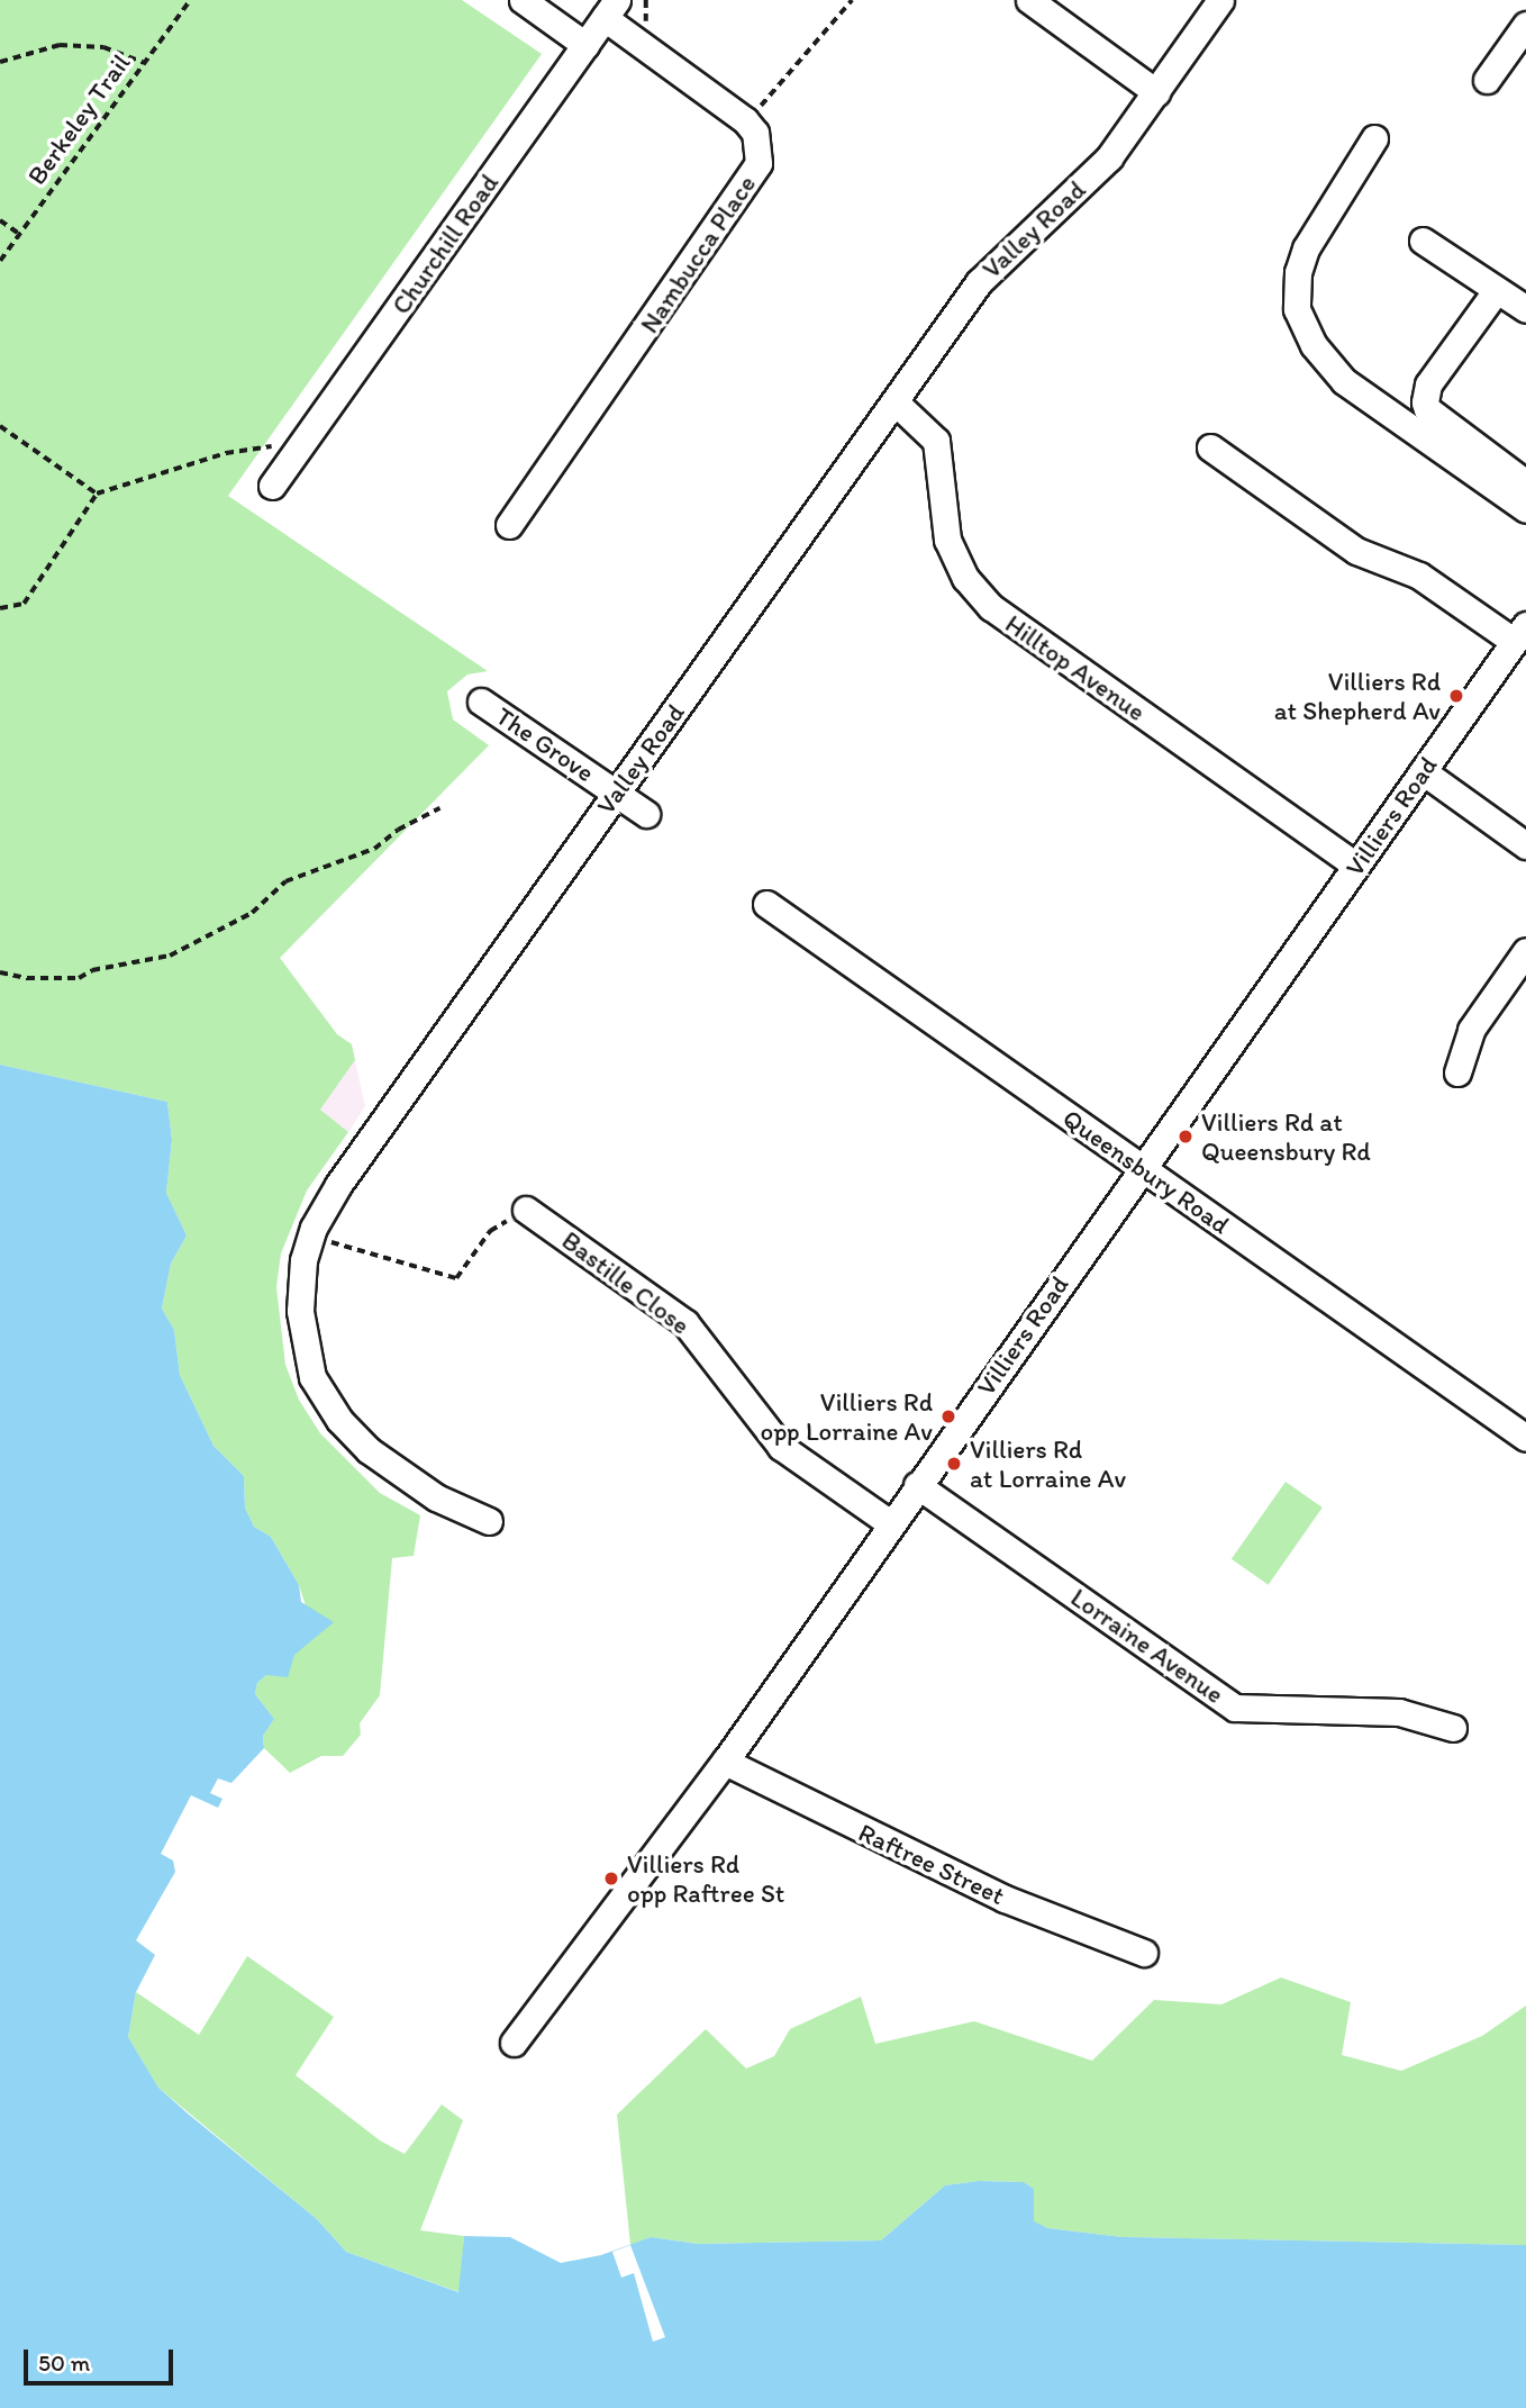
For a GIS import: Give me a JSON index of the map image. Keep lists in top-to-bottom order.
{
  "streets": {
    "street": [
      "Valley Road",
      "Churchill Road",
      "Nambucca Place",
      "Hilltop Avenue",
      "The Grove",
      "Villiers Road",
      "Queensbury Road",
      "Bastille Close",
      "Lorraine Avenue",
      "Raftree Street"
    ],
    "path": ["Berkeley Trail"]
  },
  "crossings": [
    ["Valley Road", "Hilltop Avenue"],
    ["Valley Road", "The Grove"],
    ["Churchill Road", "Nambucca Place"],
    ["Hilltop Avenue", "Villiers Road"],
    ["Villiers Road", "Queensbury Road"],
    ["Villiers Road", "Bastille Close"],
    ["Villiers Road", "Lorraine Avenue"],
    ["Villiers Road", "Raftree Street"]
  ],
  "places": [
    "Villiers Rd at Shepherd Av",
    "Villiers Rd at Queensbury Rd",
    "Villiers Rd opp Lorraine Av",
    "Villiers Rd at Lorraine Av",
    "Villiers Rd opp Raftree St"
  ],
  "scale_bar": "50 m"
}
